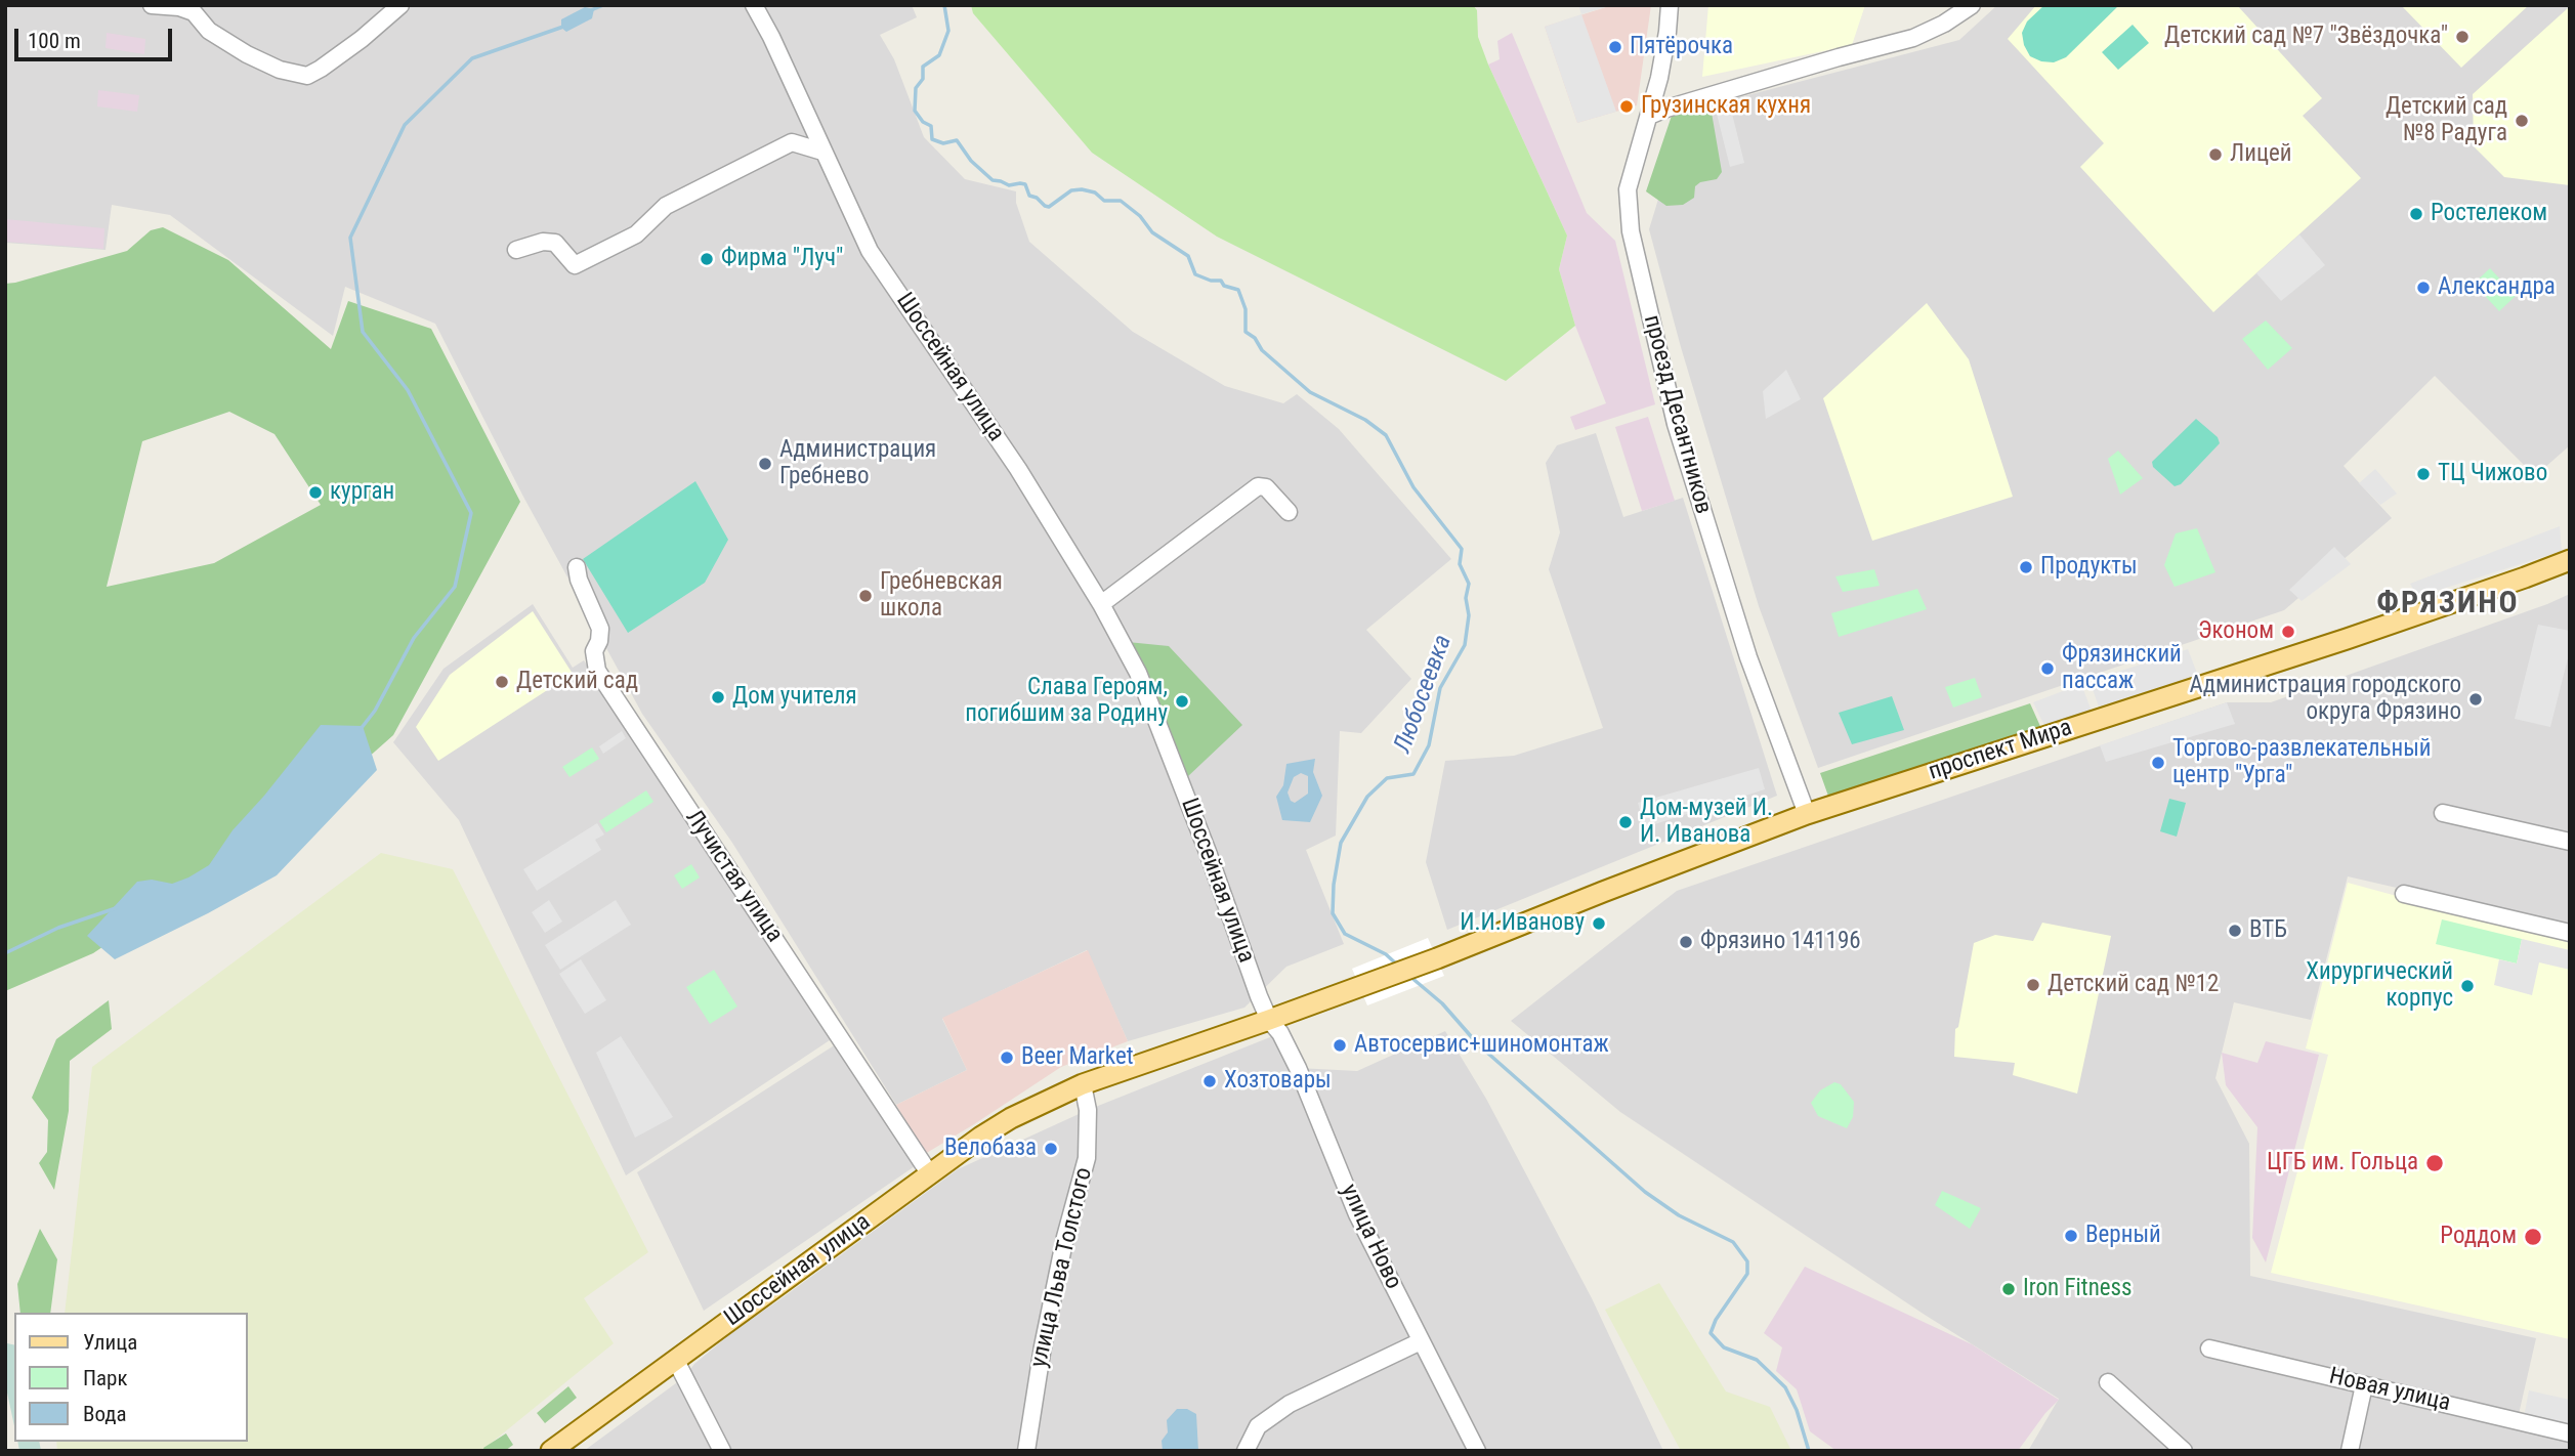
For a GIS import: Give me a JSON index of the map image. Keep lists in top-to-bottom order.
{
  "streets": {
    "main road": ["Шоссейная улица", "проспект Мира"],
    "street": [
      "проезд Десантников",
      "Лучистая улица",
      "улица Ново",
      "улица Льва Толстого",
      "Новая улица"
    ]
  },
  "crossings": [
    ["Шоссейная улица", "проспект Мира"],
    ["Шоссейная улица", "Лучистая улица"],
    ["Шоссейная улица", "улица Ново"],
    ["Шоссейная улица", "улица Льва Толстого"],
    ["проезд Десантников", "проспект Мира"],
    ["проспект Мира", "улица Ново"]
  ],
  "districts": ["ФРЯЗИНО"],
  "water": ["Любосеевка"],
  "places": [
    "Детский сад №7 \"Звёздочка\"",
    "Пятёрочка",
    "Грузинская кухня",
    "Детский сад №8 Радуга",
    "Лицей",
    "Ростелеком",
    "Фирма \"Луч\"",
    "Александра",
    "Администрация Гребнево",
    "ТЦ Чижово",
    "курган",
    "Продукты",
    "Гребневская школа",
    "Эконом",
    "Фрязинский пассаж",
    "Детский сад",
    "Дом учителя",
    "Администрация городского округа Фрязино",
    "Слава Героям, погибшим за Родину",
    "Торгово-развлекательный центр \"Урга\"",
    "Дом-музей И. И. Иванова",
    "И.И.Иванову",
    "ВТБ",
    "Фрязино 141196",
    "Детский сад №12",
    "Хирургический корпус",
    "Автосервис+шиномонтаж",
    "Beer Market",
    "Хозтовары",
    "Велобаза",
    "ЦГБ им. Гольца",
    "Верный",
    "Роддом",
    "Iron Fitness"
  ],
  "legend": ["Улица", "Парк", "Вода"],
  "scale_bar": "100 m"
}
